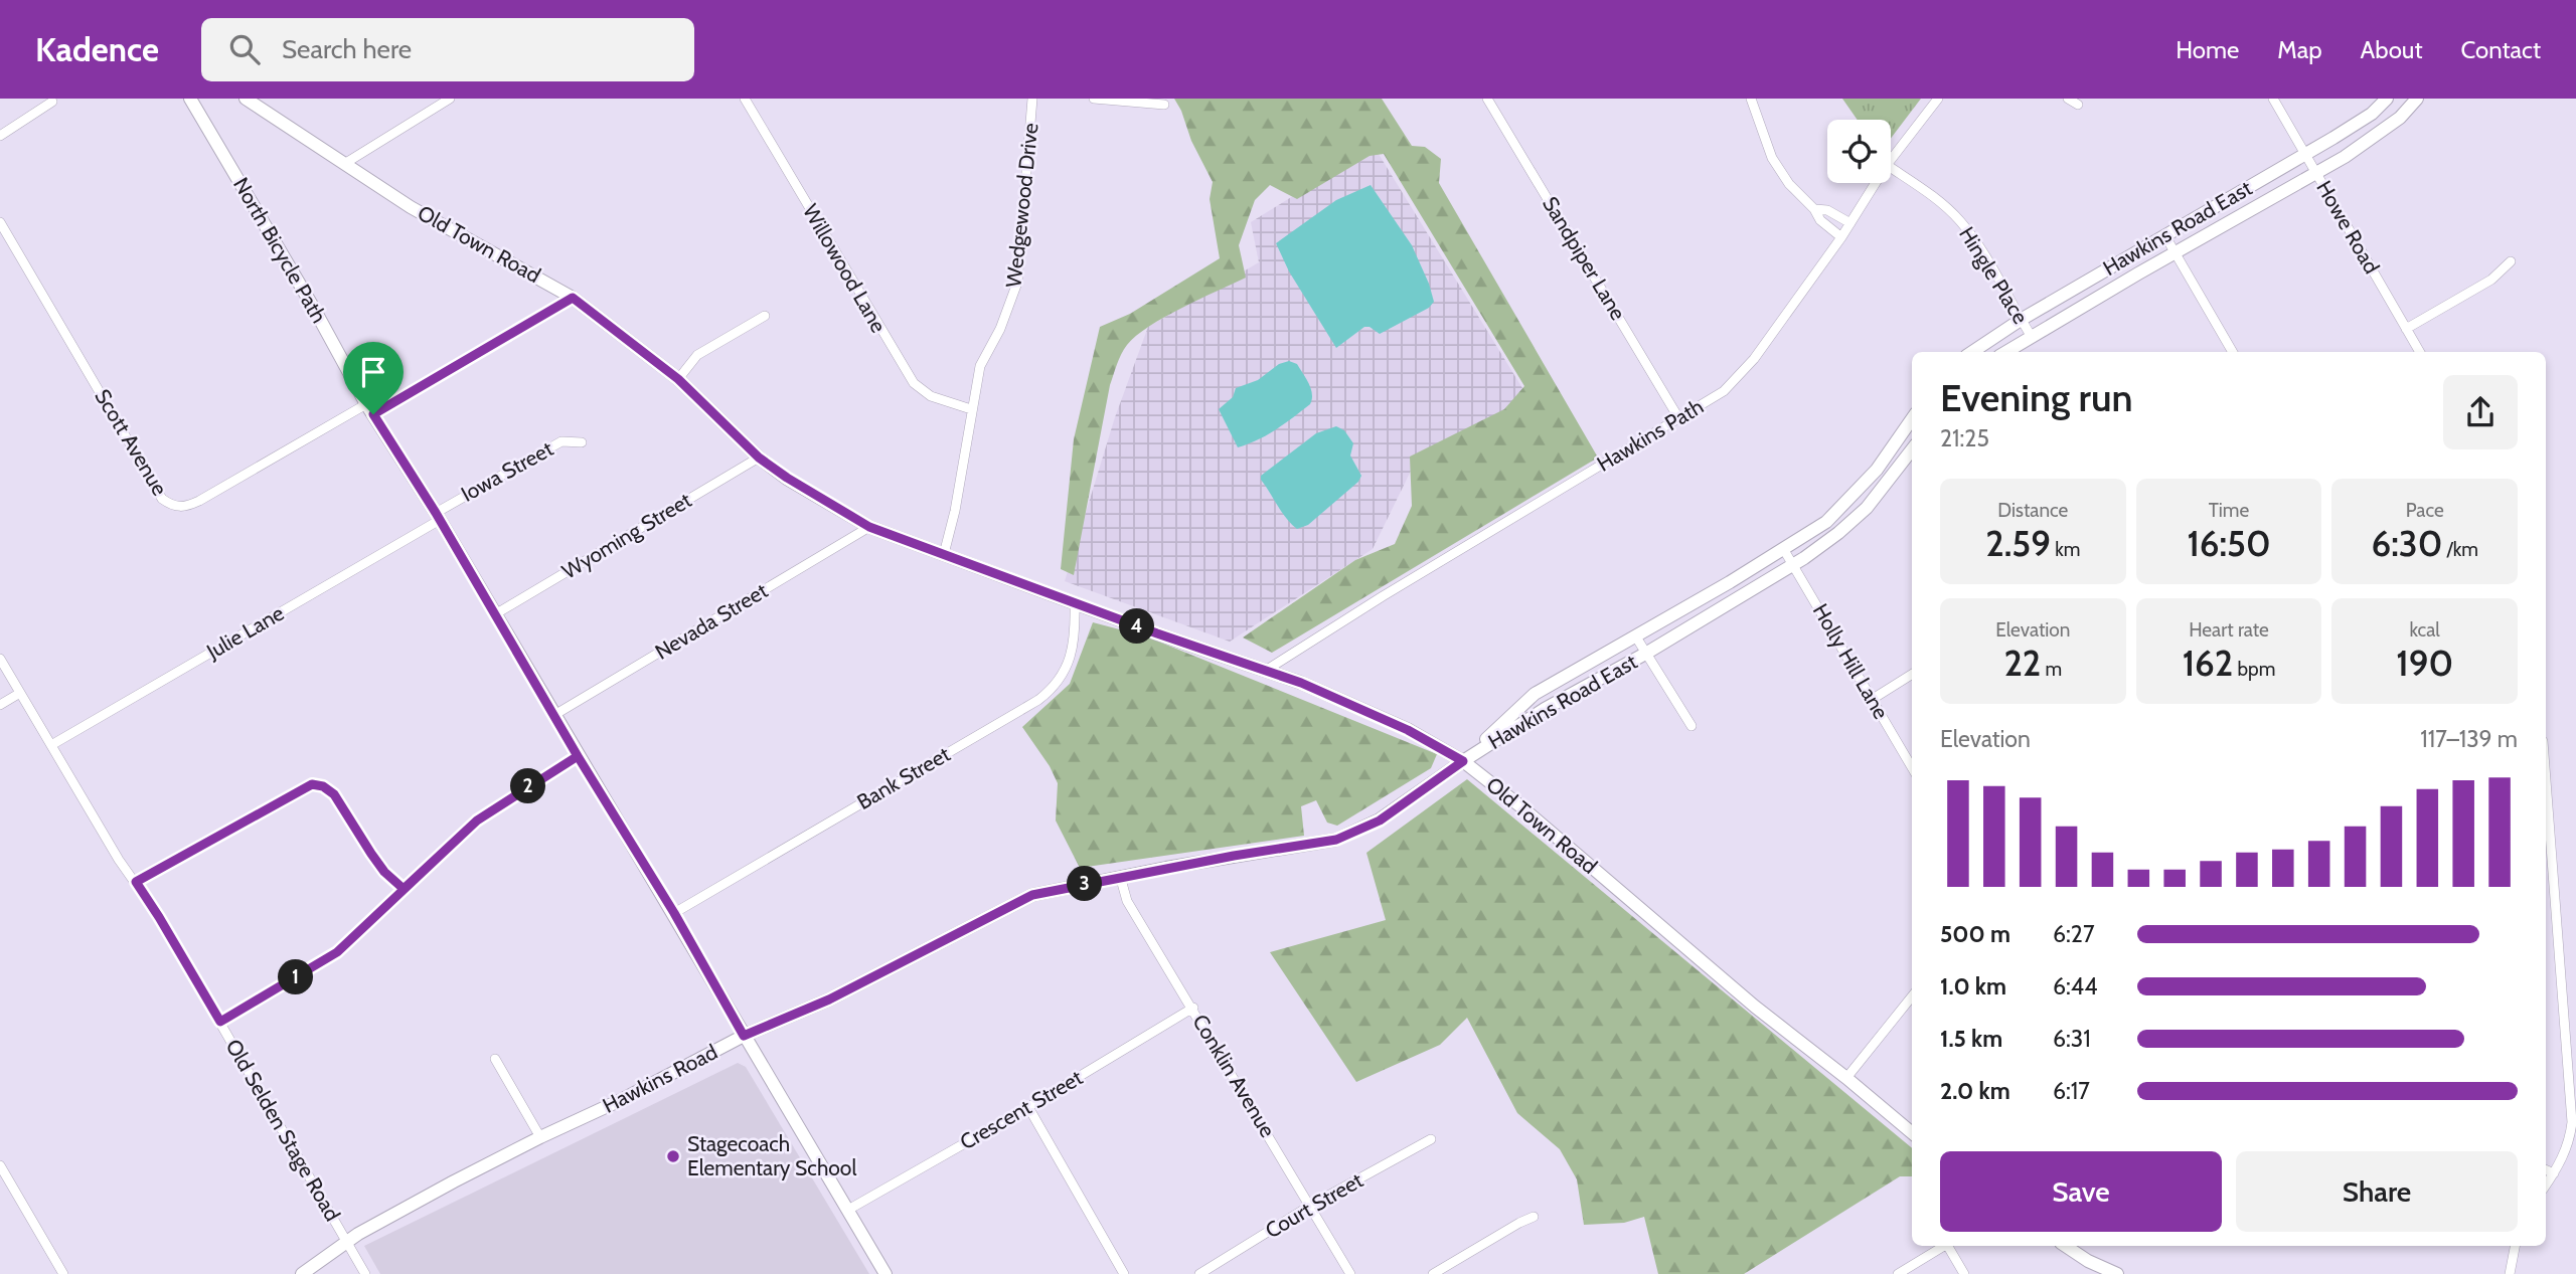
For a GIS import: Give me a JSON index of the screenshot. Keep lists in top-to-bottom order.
{
  "streets": {
    "street": [
      "Wedgewood Drive",
      "Howe Road",
      "Hawkins Road East",
      "Old Town Road",
      "North Bicycle Path",
      "Sandpiper Lane",
      "Willowood Lane",
      "Hingle Place",
      "Hawkins Path",
      "Scott Avenue",
      "Iowa Street",
      "Wyoming Street",
      "Nevada Street",
      "Julie Lane",
      "Holly Hill Lane",
      "Bank Street",
      "Conklin Avenue",
      "Hawkins Road",
      "Crescent Street",
      "Old Selden Stage Road",
      "Court Street"
    ]
  },
  "crossings": [
    ["Wedgewood Drive", "Old Town Road"],
    ["Wedgewood Drive", "Willowood Lane"],
    ["Howe Road", "Hawkins Road East"],
    ["Hawkins Road East", "Old Town Road"],
    ["Hawkins Road East", "Hingle Place"],
    ["Hawkins Road East", "Holly Hill Lane"],
    ["Hawkins Road East", "Hawkins Road"],
    ["Old Town Road", "Hawkins Path"],
    ["Old Town Road", "Wyoming Street"],
    ["Old Town Road", "Nevada Street"],
    ["Old Town Road", "Bank Street"],
    ["Old Town Road", "Hawkins Road"],
    ["North Bicycle Path", "Scott Avenue"],
    ["North Bicycle Path", "Iowa Street"],
    ["North Bicycle Path", "Wyoming Street"],
    ["North Bicycle Path", "Nevada Street"],
    ["North Bicycle Path", "Julie Lane"],
    ["North Bicycle Path", "Bank Street"],
    ["North Bicycle Path", "Hawkins Road"],
    ["North Bicycle Path", "Crescent Street"],
    ["Sandpiper Lane", "Hawkins Path"],
    ["Iowa Street", "Julie Lane"],
    ["Julie Lane", "Old Selden Stage Road"],
    ["Conklin Avenue", "Hawkins Road"],
    ["Conklin Avenue", "Crescent Street"],
    ["Conklin Avenue", "Court Street"],
    ["Hawkins Road", "Old Selden Stage Road"]
  ],
  "places": ["Stagecoach Elementary School"],
  "page": {
    "header": "Kadence",
    "search": "Search here",
    "nav": [
      "Home",
      "Map",
      "About",
      "Contact"
    ],
    "heading": ["Evening run", "21:25"],
    "stats": [
      ["Distance", "2.59 km"],
      ["Time", "16:50"],
      ["Pace", "6:30 /km"],
      ["Elevation", "22 m"],
      ["Heart rate", "162 bpm"],
      ["kcal", "190"]
    ],
    "pins": [
      "4",
      "2",
      "3",
      "1"
    ],
    "chart": ["Elevation", "117–139 m"],
    "list": [
      {
        "name": "500 m",
        "note": "6:27"
      },
      {
        "name": "1.0 km",
        "note": "6:44"
      },
      {
        "name": "1.5 km",
        "note": "6:31"
      },
      {
        "name": "2.0 km",
        "note": "6:17"
      }
    ],
    "buttons": ["Save", "Share"]
  }
}
